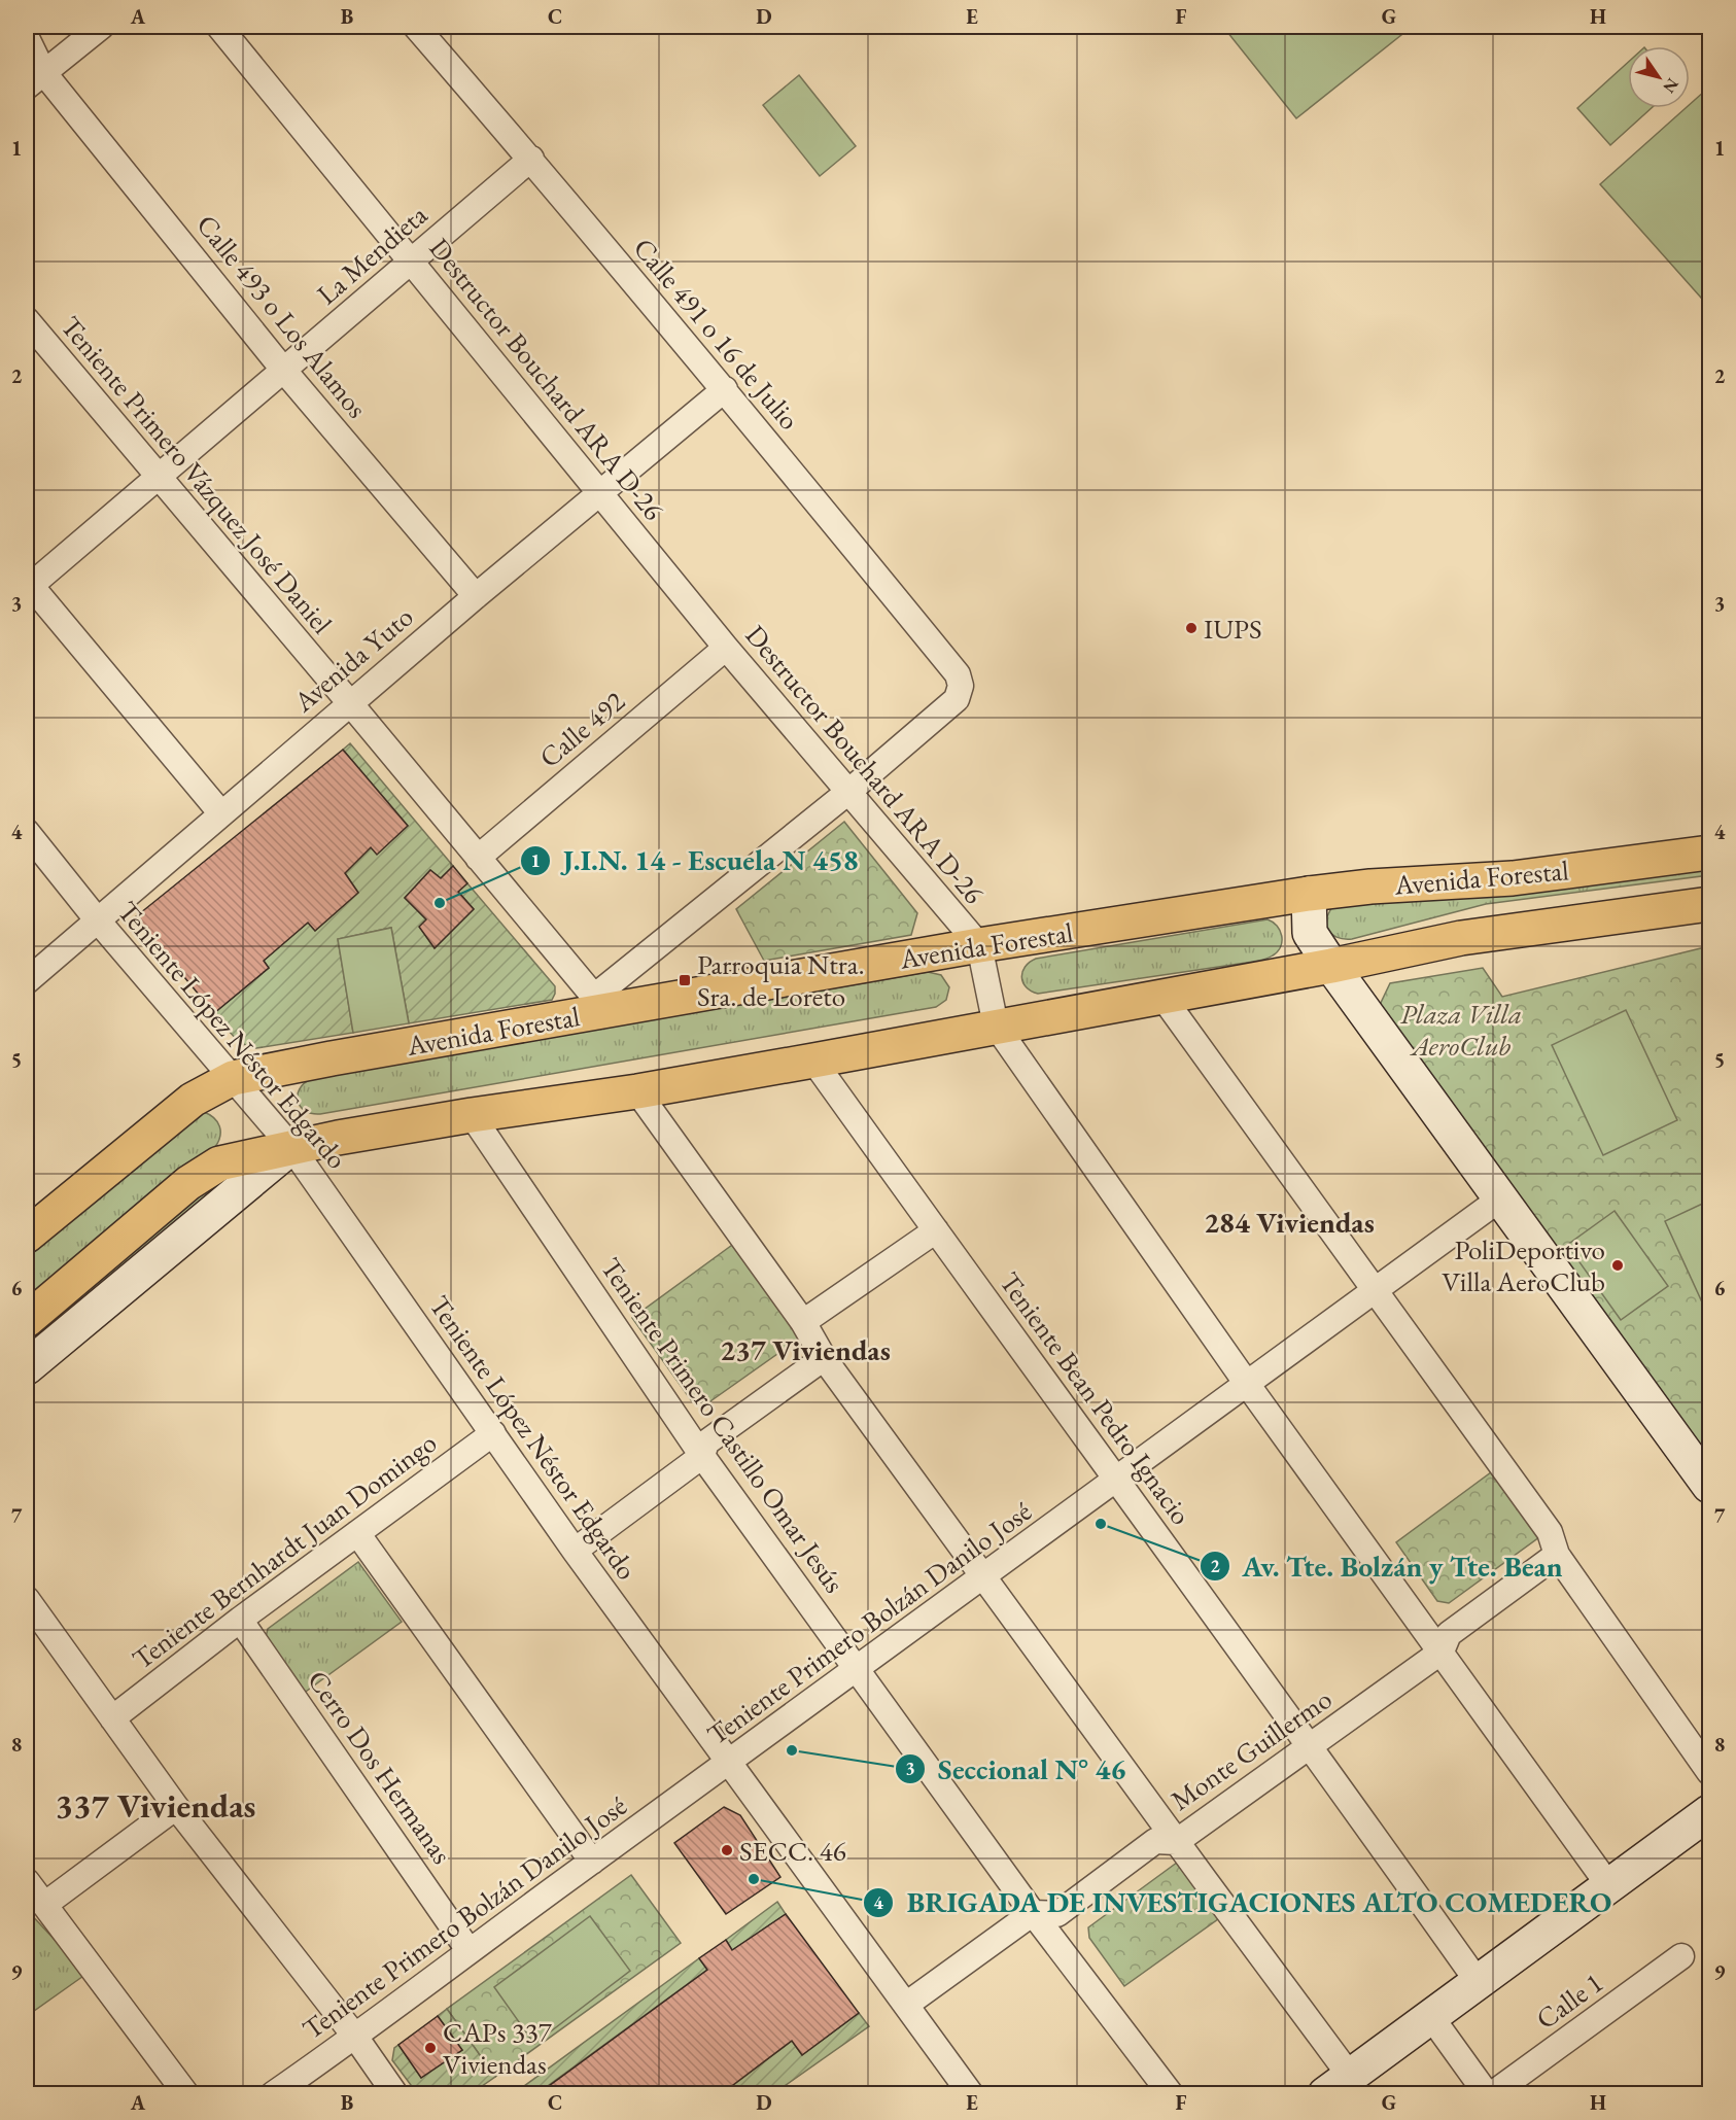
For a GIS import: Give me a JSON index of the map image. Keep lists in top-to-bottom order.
{
  "streets": {
    "main road": ["Avenida Forestal"],
    "street": [
      "La Mendieta",
      "Calle 493 o Los Alamos",
      "Calle 491 o 16 de Julio",
      "Destructor Bouchard ARA D-26",
      "Teniente Primero Vázquez José Daniel",
      "Avenida Yuto",
      "Calle 492",
      "Teniente López Néstor Edgardo",
      "Teniente Bean Pedro Ignacio",
      "Teniente Primero Castillo Omar Jesús",
      "Teniente Bernhardt Juan Domingo",
      "Teniente Primero Bolzán Danilo José",
      "Monte Guillermo",
      "Cerro Dos Hermanas",
      "Calle 1"
    ]
  },
  "crossings": [
    ["La Mendieta", "Calle 493 o Los Alamos"],
    ["La Mendieta", "Calle 491 o 16 de Julio"],
    ["La Mendieta", "Destructor Bouchard ARA D-26"],
    ["La Mendieta", "Teniente Primero Vázquez José Daniel"],
    ["Calle 493 o Los Alamos", "Avenida Yuto"],
    ["Calle 491 o 16 de Julio", "Destructor Bouchard ARA D-26"],
    ["Calle 491 o 16 de Julio", "Avenida Yuto"],
    ["Destructor Bouchard ARA D-26", "Avenida Yuto"],
    ["Destructor Bouchard ARA D-26", "Calle 492"],
    ["Destructor Bouchard ARA D-26", "Avenida Forestal"],
    ["Destructor Bouchard ARA D-26", "Teniente Primero Bolzán Danilo José"],
    ["Destructor Bouchard ARA D-26", "Monte Guillermo"],
    ["Teniente Primero Vázquez José Daniel", "Avenida Yuto"],
    ["Teniente Primero Vázquez José Daniel", "Calle 492"],
    ["Teniente Primero Vázquez José Daniel", "Avenida Forestal"],
    ["Avenida Yuto", "Teniente López Néstor Edgardo"],
    ["Avenida Forestal", "Teniente López Néstor Edgardo"],
    ["Avenida Forestal", "Teniente Bean Pedro Ignacio"],
    ["Avenida Forestal", "Teniente Primero Castillo Omar Jesús"],
    ["Teniente López Néstor Edgardo", "Teniente Bernhardt Juan Domingo"],
    ["Teniente López Néstor Edgardo", "Teniente Primero Bolzán Danilo José"],
    ["Teniente Bean Pedro Ignacio", "Teniente Primero Bolzán Danilo José"],
    ["Teniente Bean Pedro Ignacio", "Monte Guillermo"],
    ["Teniente Primero Castillo Omar Jesús", "Teniente Primero Bolzán Danilo José"],
    ["Teniente Primero Castillo Omar Jesús", "Monte Guillermo"],
    ["Teniente Bernhardt Juan Domingo", "Cerro Dos Hermanas"],
    ["Teniente Primero Bolzán Danilo José", "Cerro Dos Hermanas"]
  ],
  "districts": ["284 Viviendas", "237 Viviendas", "337 Viviendas"],
  "parks": ["Plaza Villa AeroClub"],
  "places": {
    "other": [
      "IUPS",
      "J.I.N. 14 - Escuela N 458",
      "PoliDeportivo Villa AeroClub",
      "Av. Tte. Bolzán y Tte. Bean",
      "Seccional N° 46",
      "SECC. 46",
      "BRIGADA DE INVESTIGACIONES ALTO COMEDERO",
      "CAPs 337 Viviendas"
    ],
    "transit": ["Parroquia Ntra. Sra. de Loreto"]
  },
  "north": "bottom right",
  "grid": {
    "columns": [
      "A",
      "B",
      "C",
      "D",
      "E",
      "F",
      "G",
      "H"
    ],
    "rows": [
      "1",
      "2",
      "3",
      "4",
      "5",
      "6",
      "7",
      "8",
      "9"
    ]
  }
}
